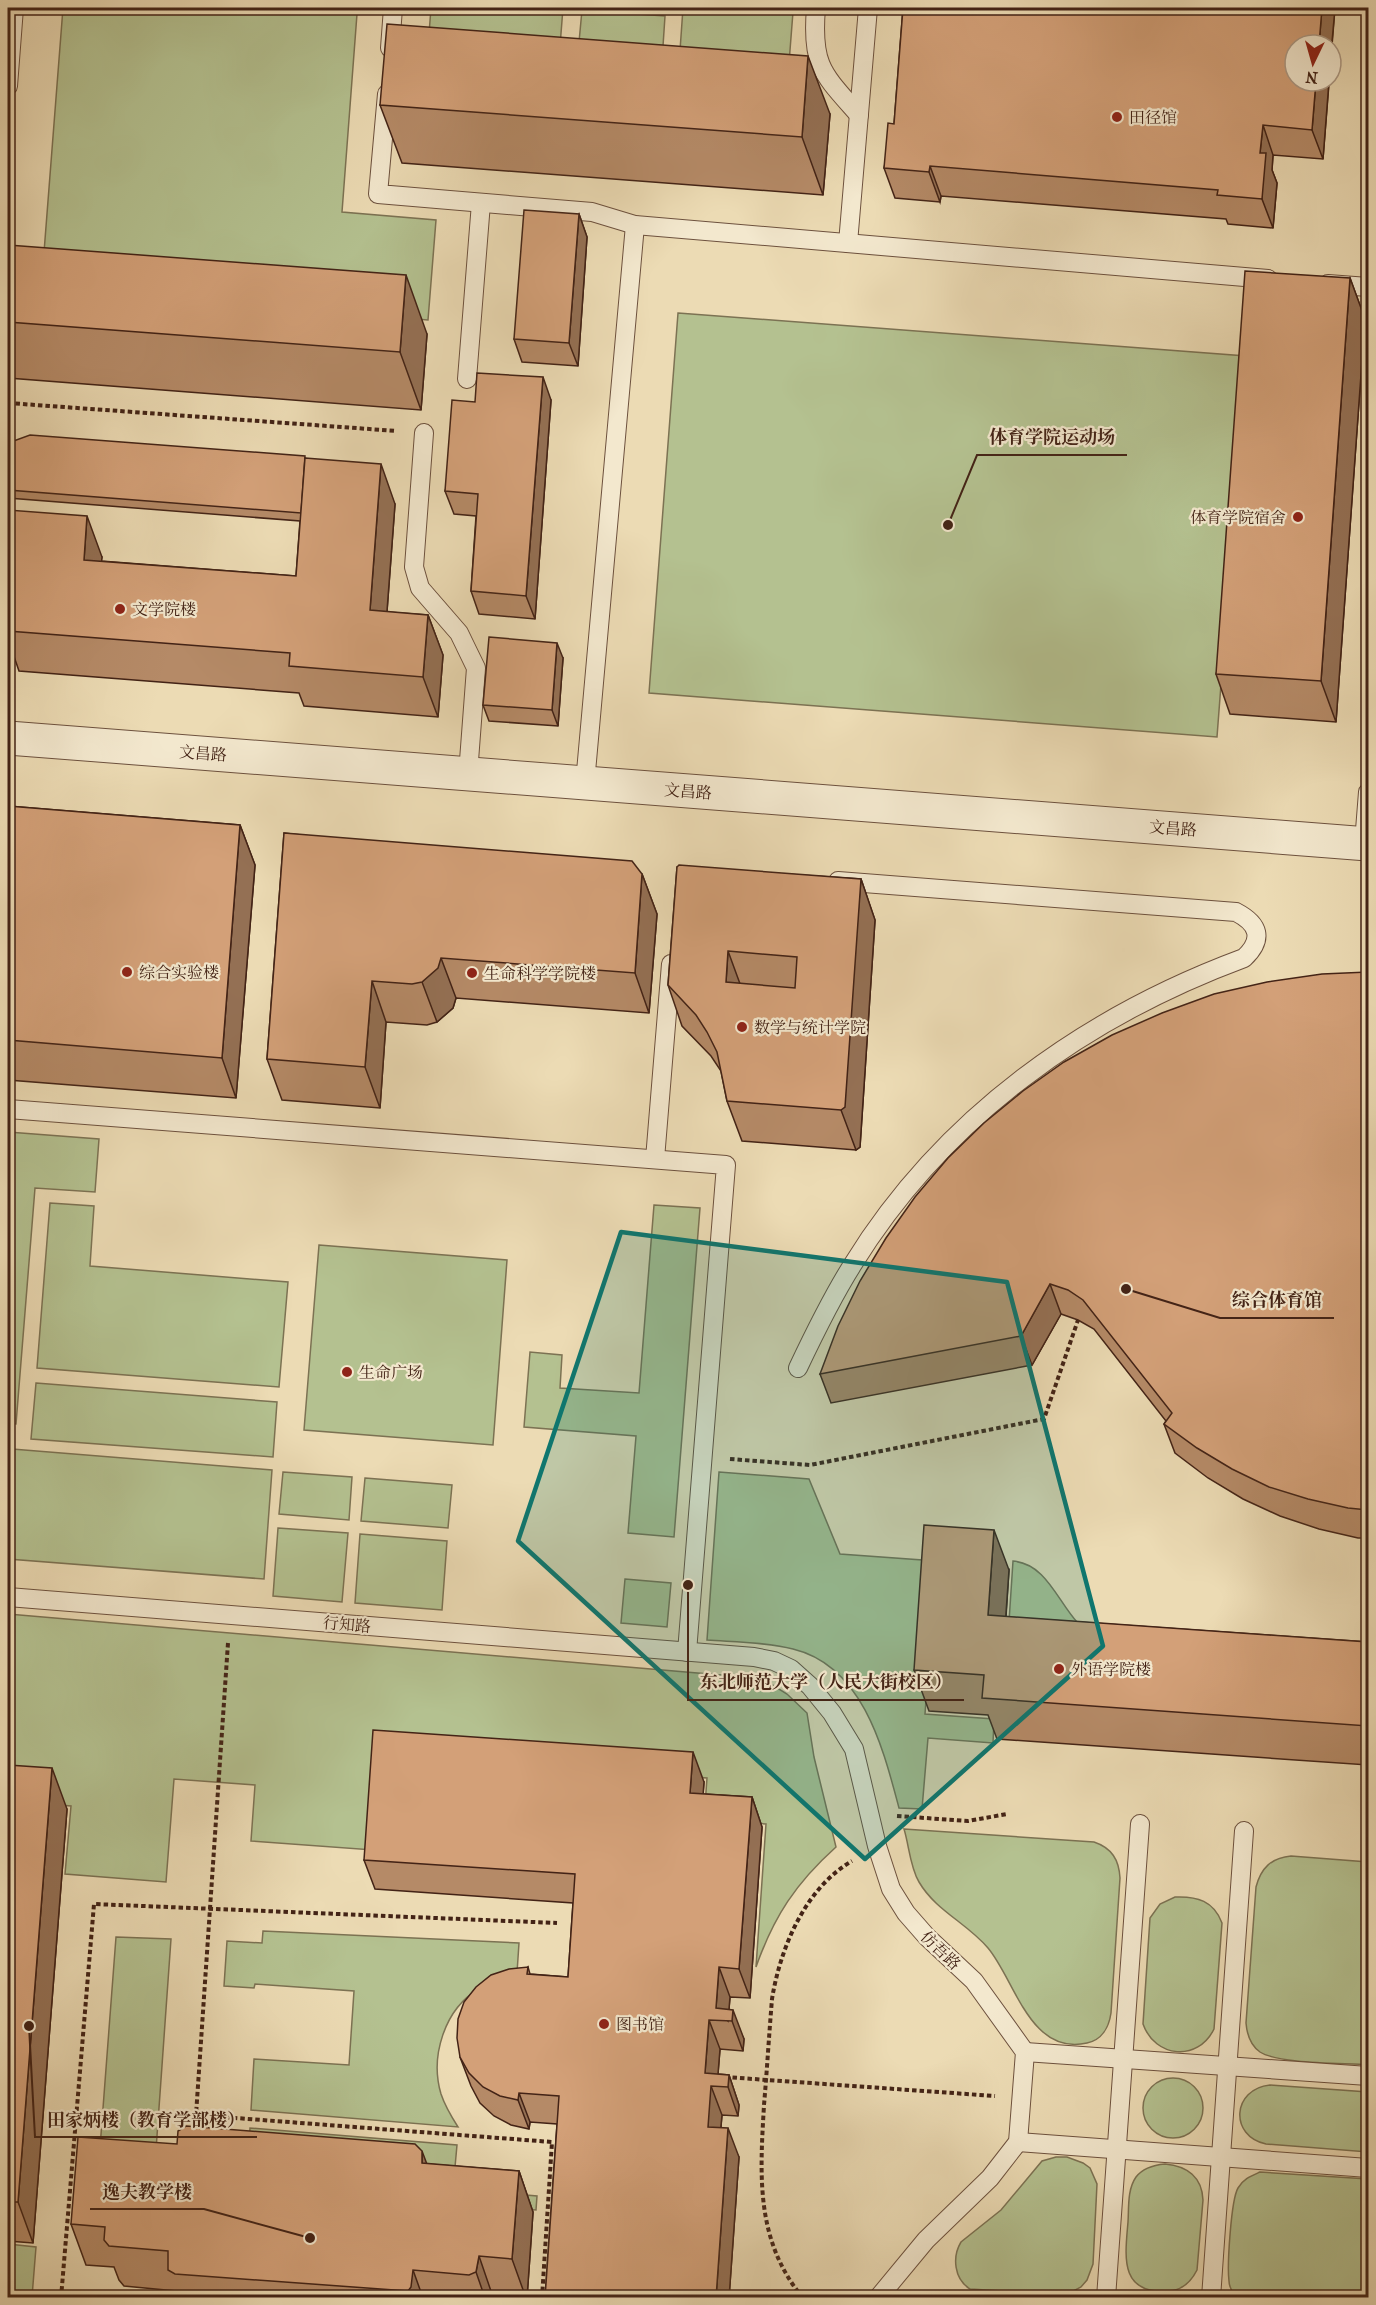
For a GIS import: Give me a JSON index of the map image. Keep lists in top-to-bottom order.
{
  "streets": {
    "street": ["文昌路"],
    "lane": ["行知路", "仿吾路"]
  },
  "crossings": [
    ["行知路", "仿吾路"]
  ],
  "places": [
    "田径馆",
    "体育学院宿舍",
    "体育学院运动场",
    "文学院楼",
    "综合实验楼",
    "生命科学学院楼",
    "数学与统计学院",
    "综合体育馆",
    "生命广场",
    "东北师范大学（人民大街校区）",
    "外语学院楼",
    "图书馆",
    "田家炳楼（教育学部楼）",
    "逸夫教学楼"
  ],
  "north": "bottom"
}
